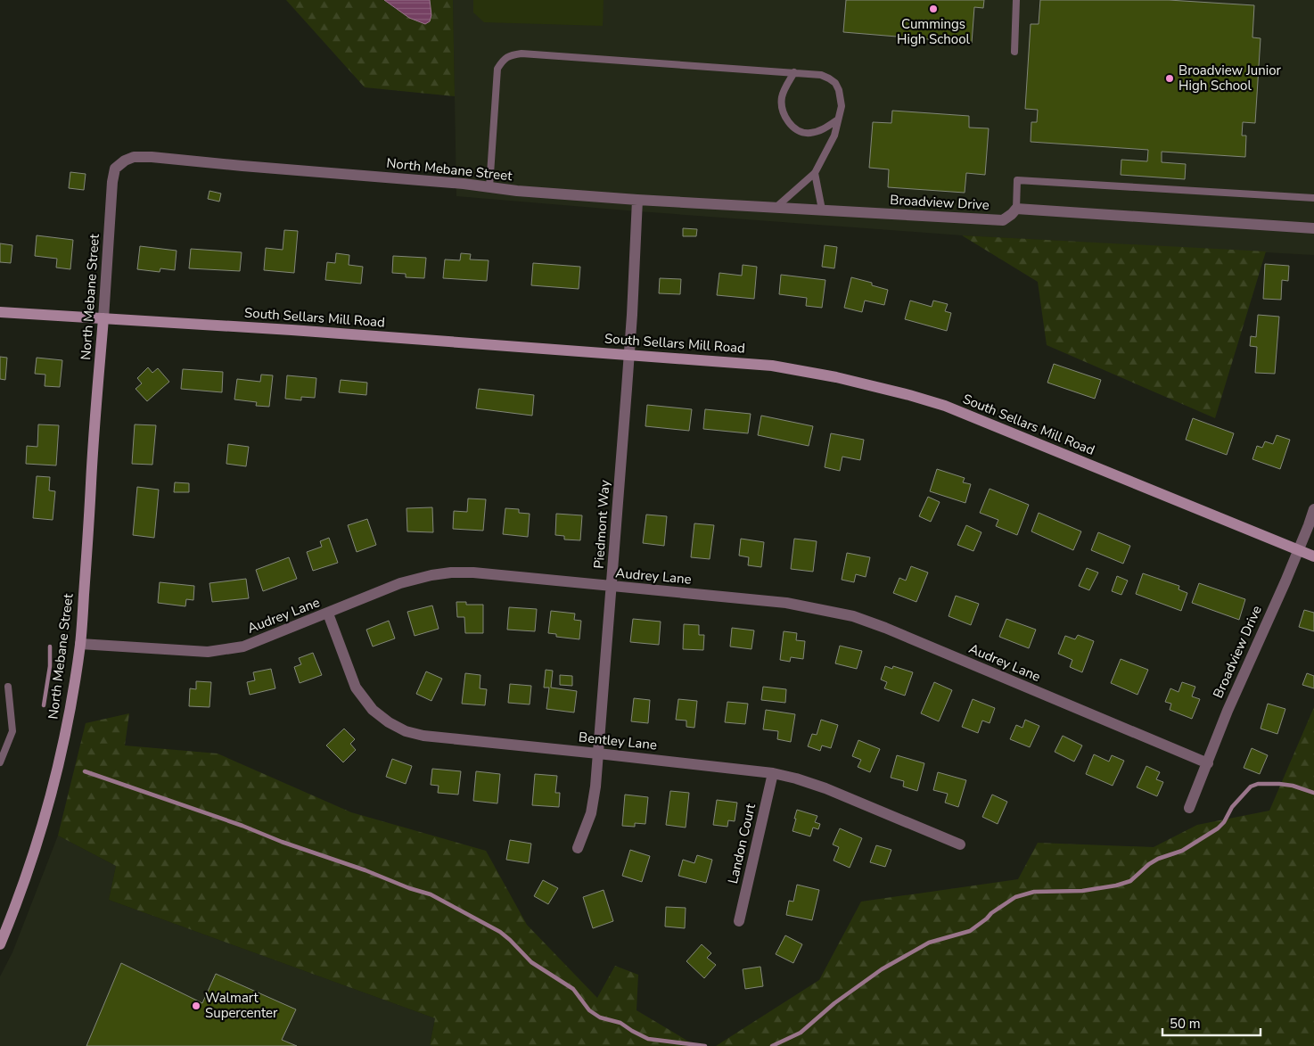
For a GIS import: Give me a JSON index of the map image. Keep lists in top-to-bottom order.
{
  "streets": {
    "main road": ["North Mebane Street", "South Sellars Mill Road"],
    "street": [
      "Broadview Drive",
      "Piedmont Way",
      "Audrey Lane",
      "Bentley Lane",
      "Landon Court"
    ]
  },
  "crossings": [
    ["North Mebane Street", "Broadview Drive"],
    ["North Mebane Street", "South Sellars Mill Road"],
    ["North Mebane Street", "Piedmont Way"],
    ["North Mebane Street", "Audrey Lane"],
    ["Broadview Drive", "South Sellars Mill Road"],
    ["Broadview Drive", "Piedmont Way"],
    ["Broadview Drive", "Audrey Lane"],
    ["South Sellars Mill Road", "Piedmont Way"],
    ["Piedmont Way", "Audrey Lane"],
    ["Piedmont Way", "Bentley Lane"],
    ["Audrey Lane", "Bentley Lane"],
    ["Bentley Lane", "Landon Court"]
  ],
  "places": ["Cummings High School", "Broadview Junior High School", "Walmart Supercenter"],
  "scale_bar": "50 m"
}
